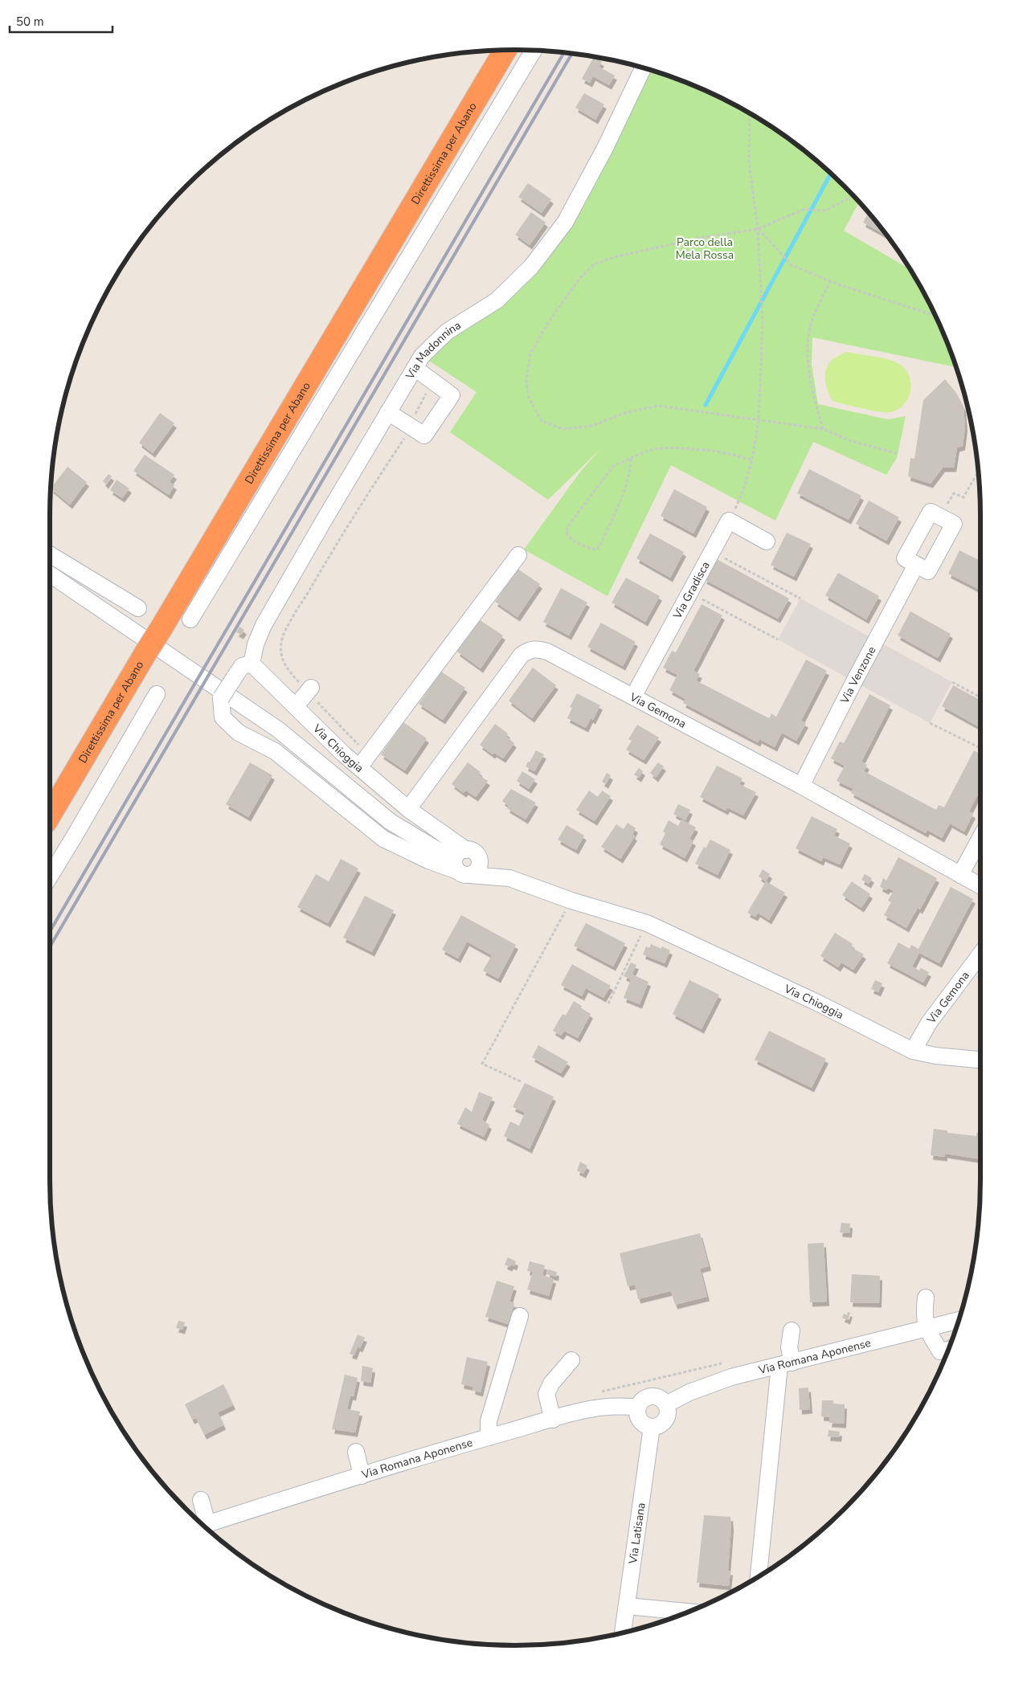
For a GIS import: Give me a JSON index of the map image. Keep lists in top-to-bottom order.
{
  "streets": {
    "highway": ["Direttissima per Abano"],
    "street": [
      "Via Madonnina",
      "Via Gradisca",
      "Via Venzone",
      "Via Gemona",
      "Via Chioggia",
      "Via Romana Aponense",
      "Via Latisana"
    ]
  },
  "crossings": [
    ["Via Madonnina", "Via Chioggia"],
    ["Via Gradisca", "Via Gemona"],
    ["Via Venzone", "Via Gemona"],
    ["Via Gemona", "Via Chioggia"],
    ["Via Romana Aponense", "Via Latisana"]
  ],
  "parks": ["Parco della Mela Rossa"],
  "scale_bar": "50 m"
}
